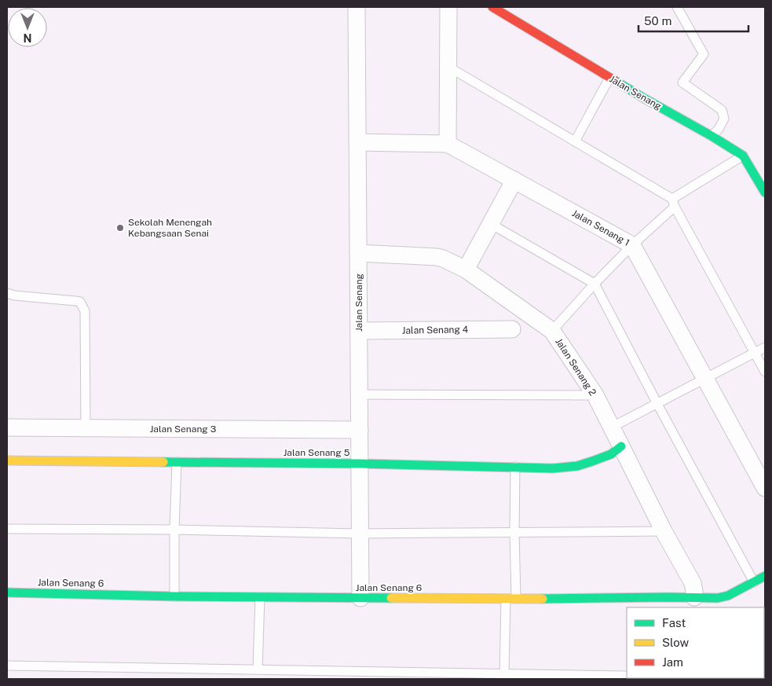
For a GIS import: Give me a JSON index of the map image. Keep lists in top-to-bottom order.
{
  "streets": {
    "street": [
      "Jalan Senang",
      "Jalan Senang 1",
      "Jalan Senang 4",
      "Jalan Senang 2",
      "Jalan Senang 3",
      "Jalan Senang 5",
      "Jalan Senang 6"
    ]
  },
  "crossings": [
    ["Jalan Senang", "Jalan Senang 1"],
    ["Jalan Senang", "Jalan Senang 4"],
    ["Jalan Senang", "Jalan Senang 2"],
    ["Jalan Senang", "Jalan Senang 3"],
    ["Jalan Senang", "Jalan Senang 5"],
    ["Jalan Senang", "Jalan Senang 6"],
    ["Jalan Senang 2", "Jalan Senang 5"],
    ["Jalan Senang 2", "Jalan Senang 6"]
  ],
  "places": ["Sekolah Menengah Kebangsaan Senai"],
  "legend": ["Fast", "Slow", "Jam"],
  "scale_bar": "50 m",
  "north": "bottom"
}
